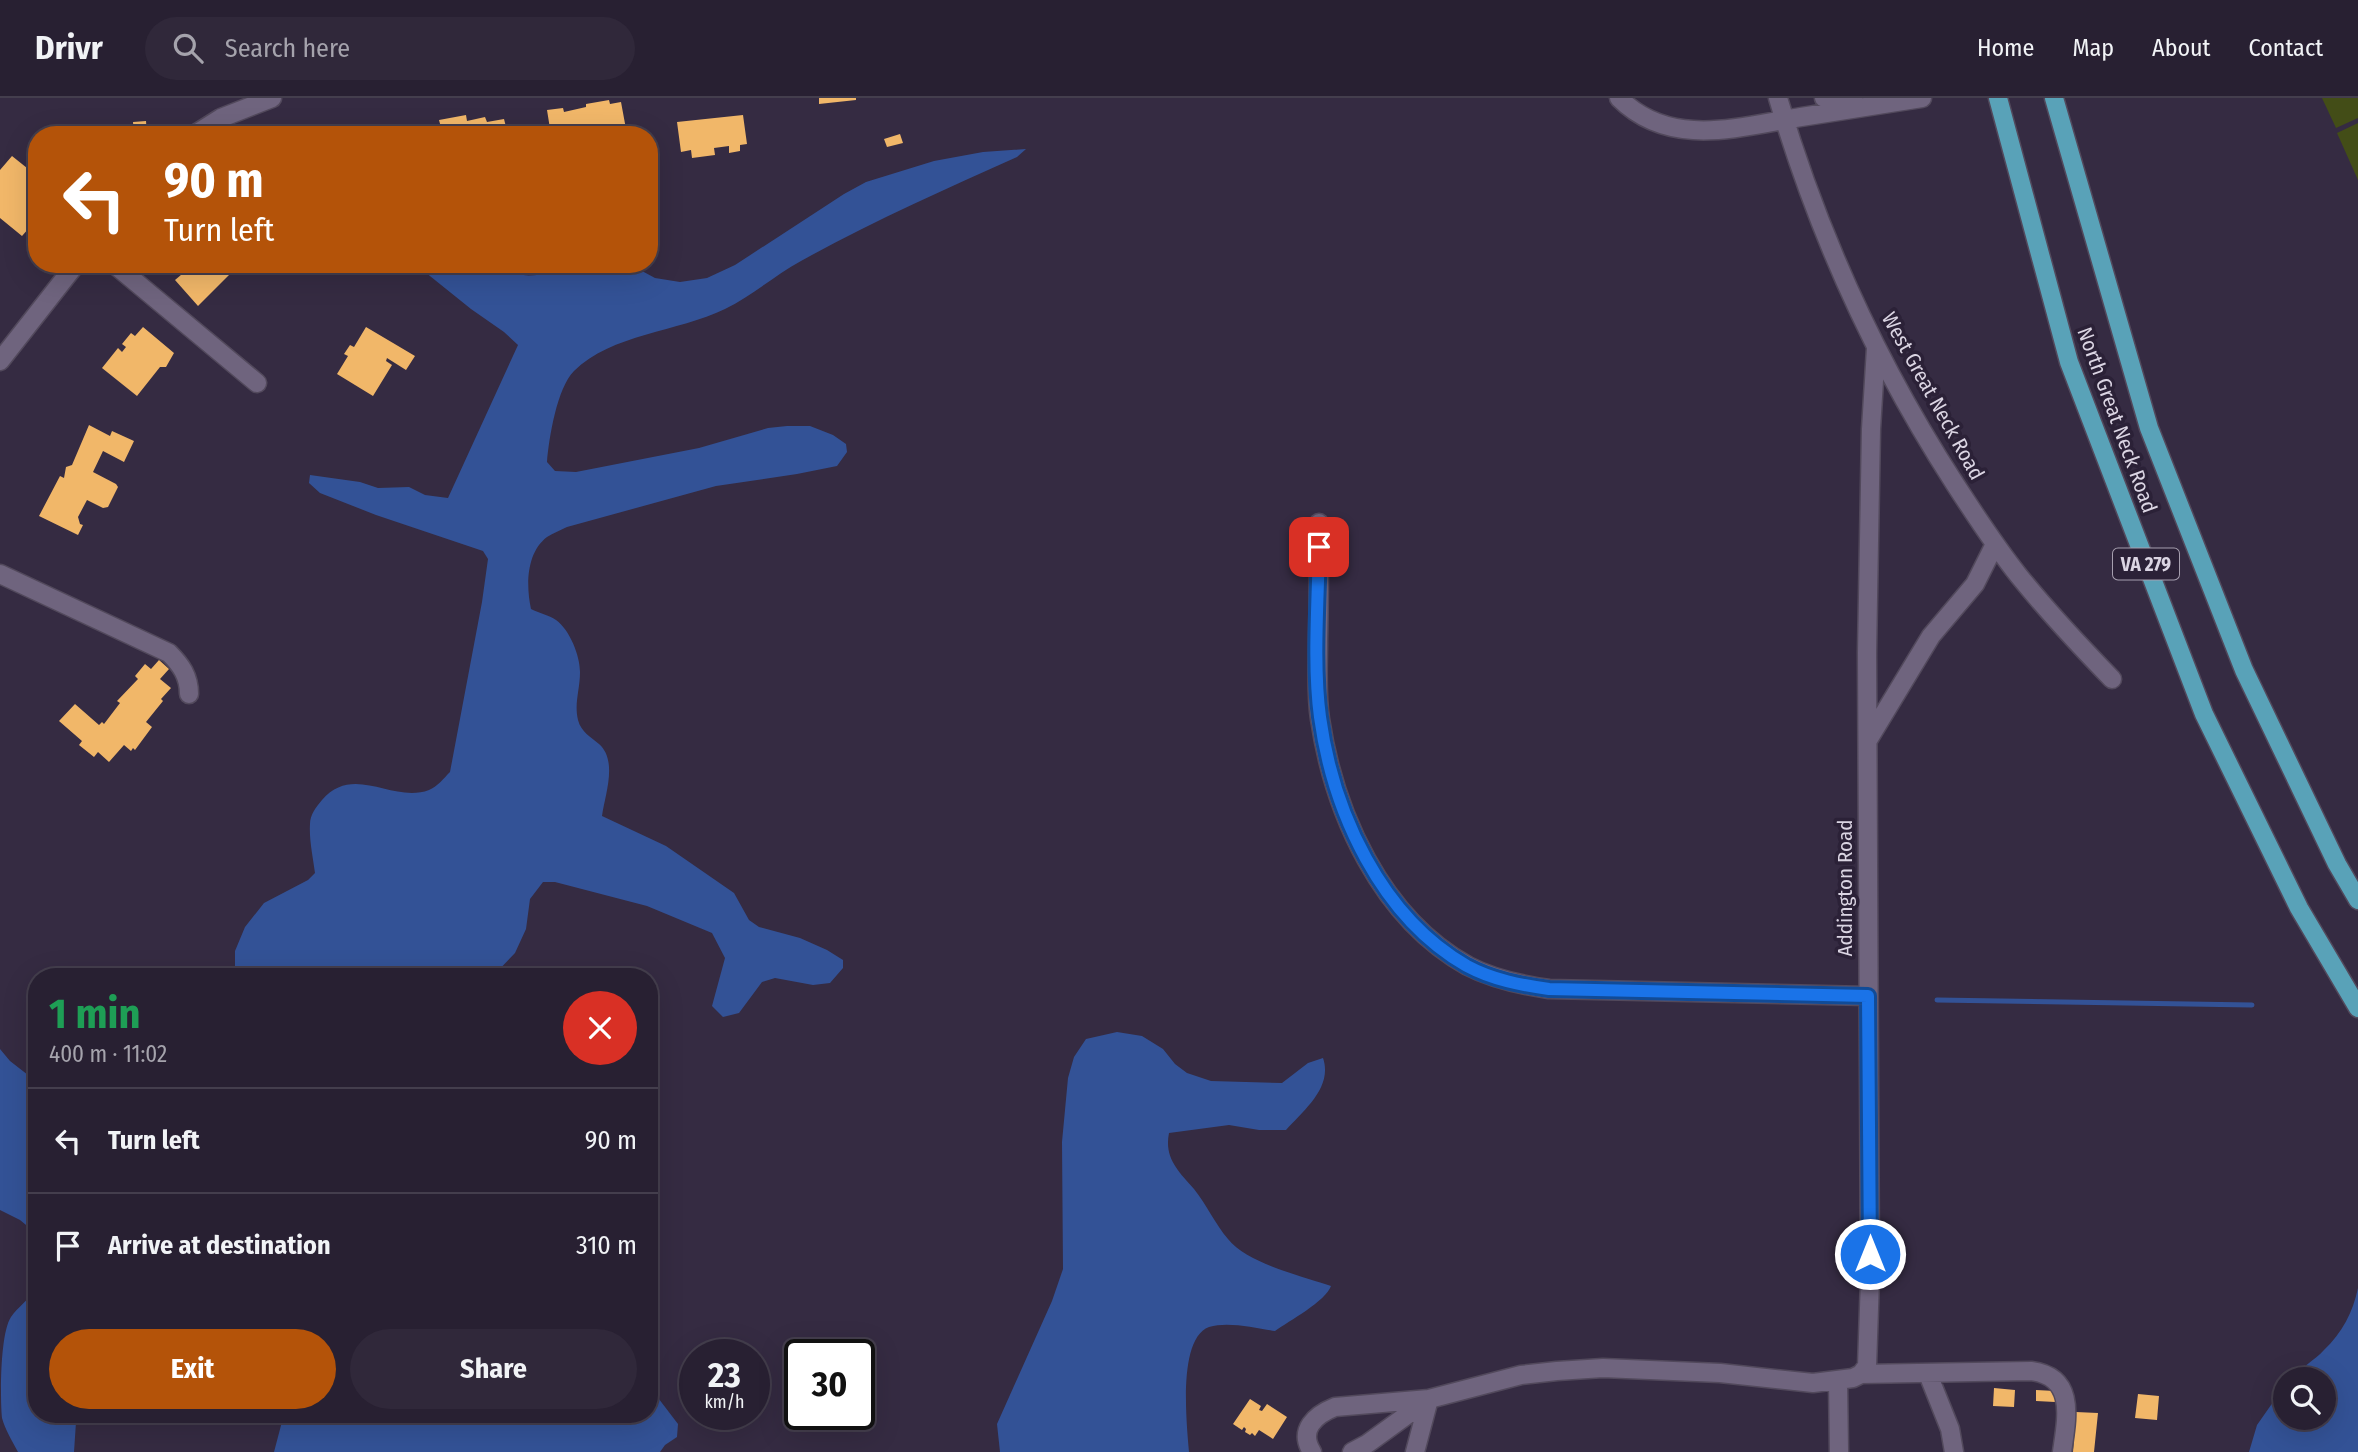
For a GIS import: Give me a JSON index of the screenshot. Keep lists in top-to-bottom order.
{
  "streets": {
    "main road": ["North Great Neck Road", "VA 279"],
    "street": ["West Great Neck Road", "Addington Road"]
  },
  "crossings": [
    ["West Great Neck Road", "Addington Road"]
  ],
  "page": {
    "header": "Drivr",
    "search": "Search here",
    "nav": [
      "Home",
      "Map",
      "About",
      "Contact"
    ],
    "turn": ["90 m", "Turn left"],
    "heading": ["1 min", "400 m · 11:02"],
    "list": [
      {
        "name": "Turn left",
        "value": "90 m"
      },
      {
        "name": "Arrive at destination",
        "value": "310 m"
      }
    ],
    "buttons": ["Exit", "Share"],
    "speed": "23 km/h",
    "limit": "30"
  }
}
